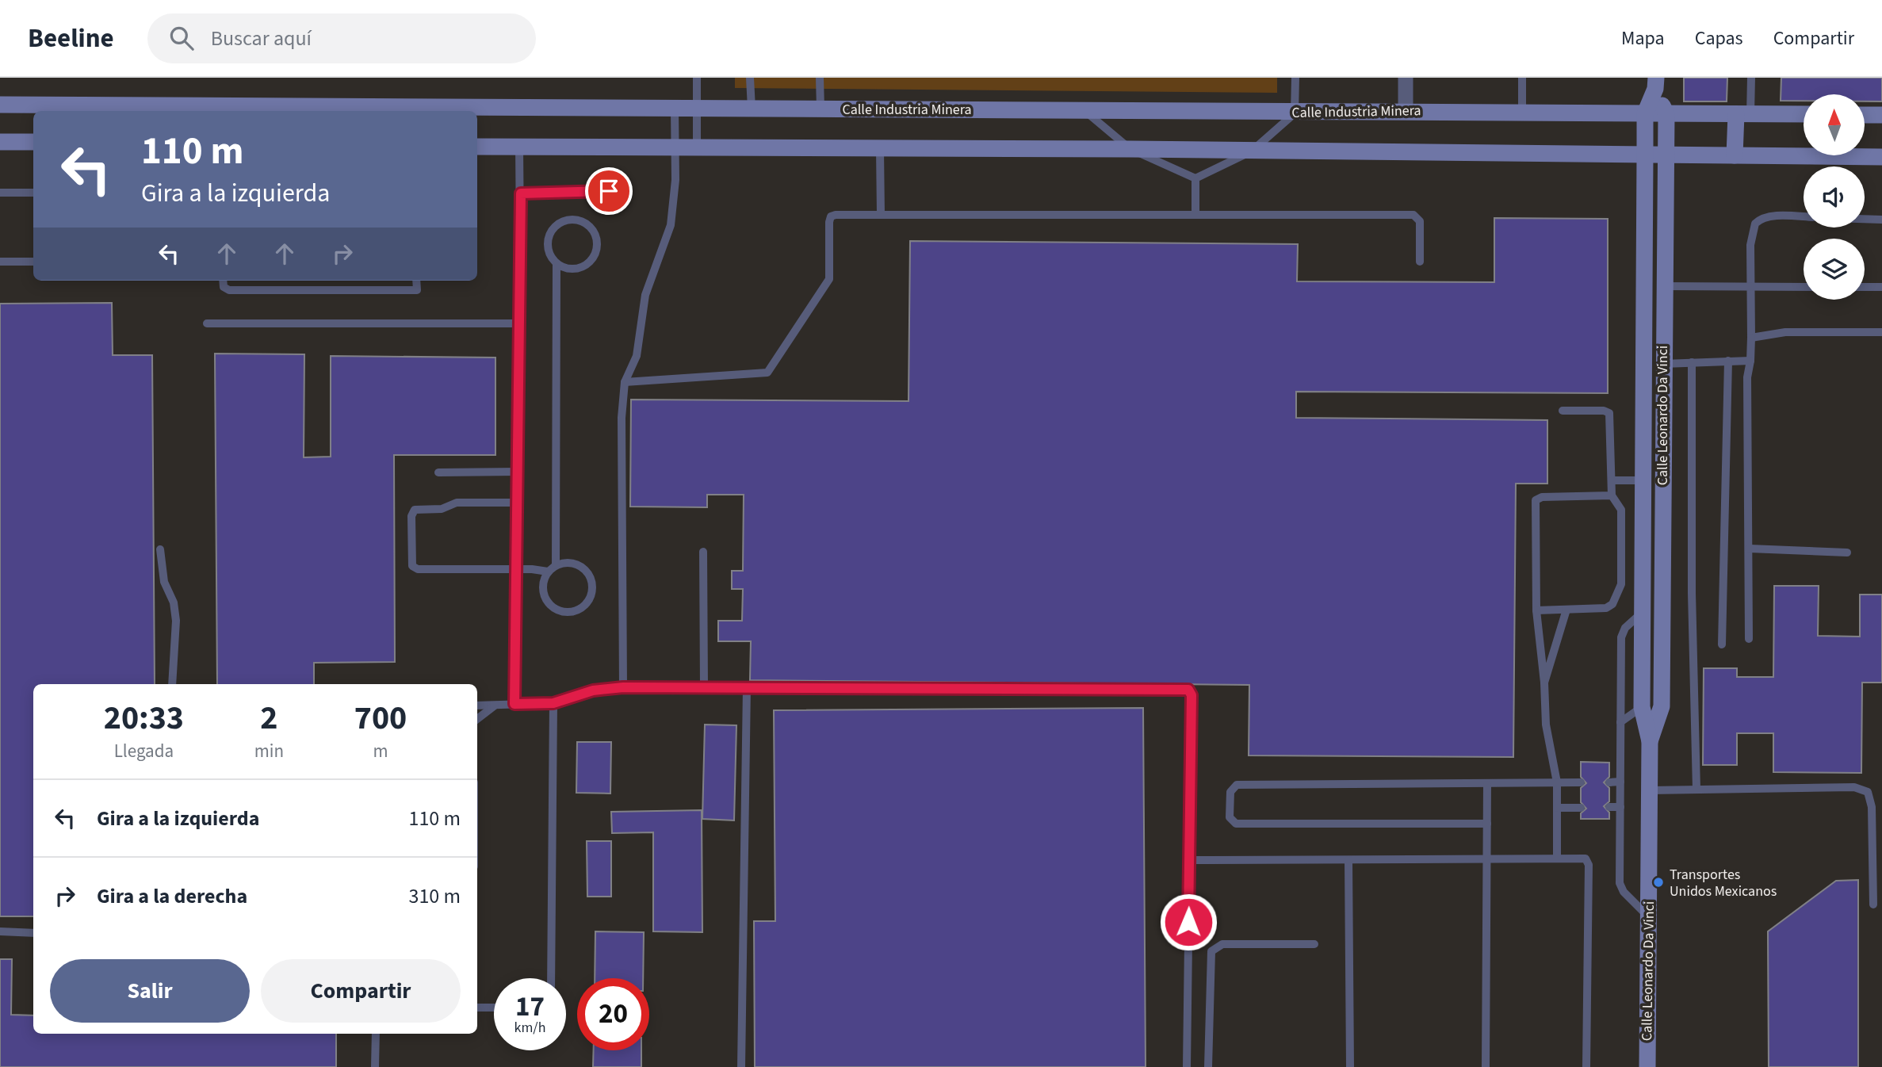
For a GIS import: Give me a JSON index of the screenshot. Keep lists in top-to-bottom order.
{
  "streets": {
    "main road": ["Calle Industria Minera", "Calle Leonardo Da Vinci"]
  },
  "crossings": [
    ["Calle Industria Minera", "Calle Leonardo Da Vinci"]
  ],
  "places": ["Transportes Unidos Mexicanos"],
  "north": "top",
  "page": {
    "header": "Beeline",
    "search": "Buscar aquí",
    "nav": ["Mapa", "Capas", "Compartir"],
    "turn": ["110 m", "Gira a la izquierda"],
    "eta": [
      "20:33",
      "Llegada",
      "2",
      "min",
      "700",
      "m"
    ],
    "list": [
      {
        "name": "Gira a la izquierda",
        "value": "110 m"
      },
      {
        "name": "Gira a la derecha",
        "value": "310 m"
      }
    ],
    "buttons": ["Salir", "Compartir"],
    "speed": "17 km/h",
    "limit": "20"
  }
}
